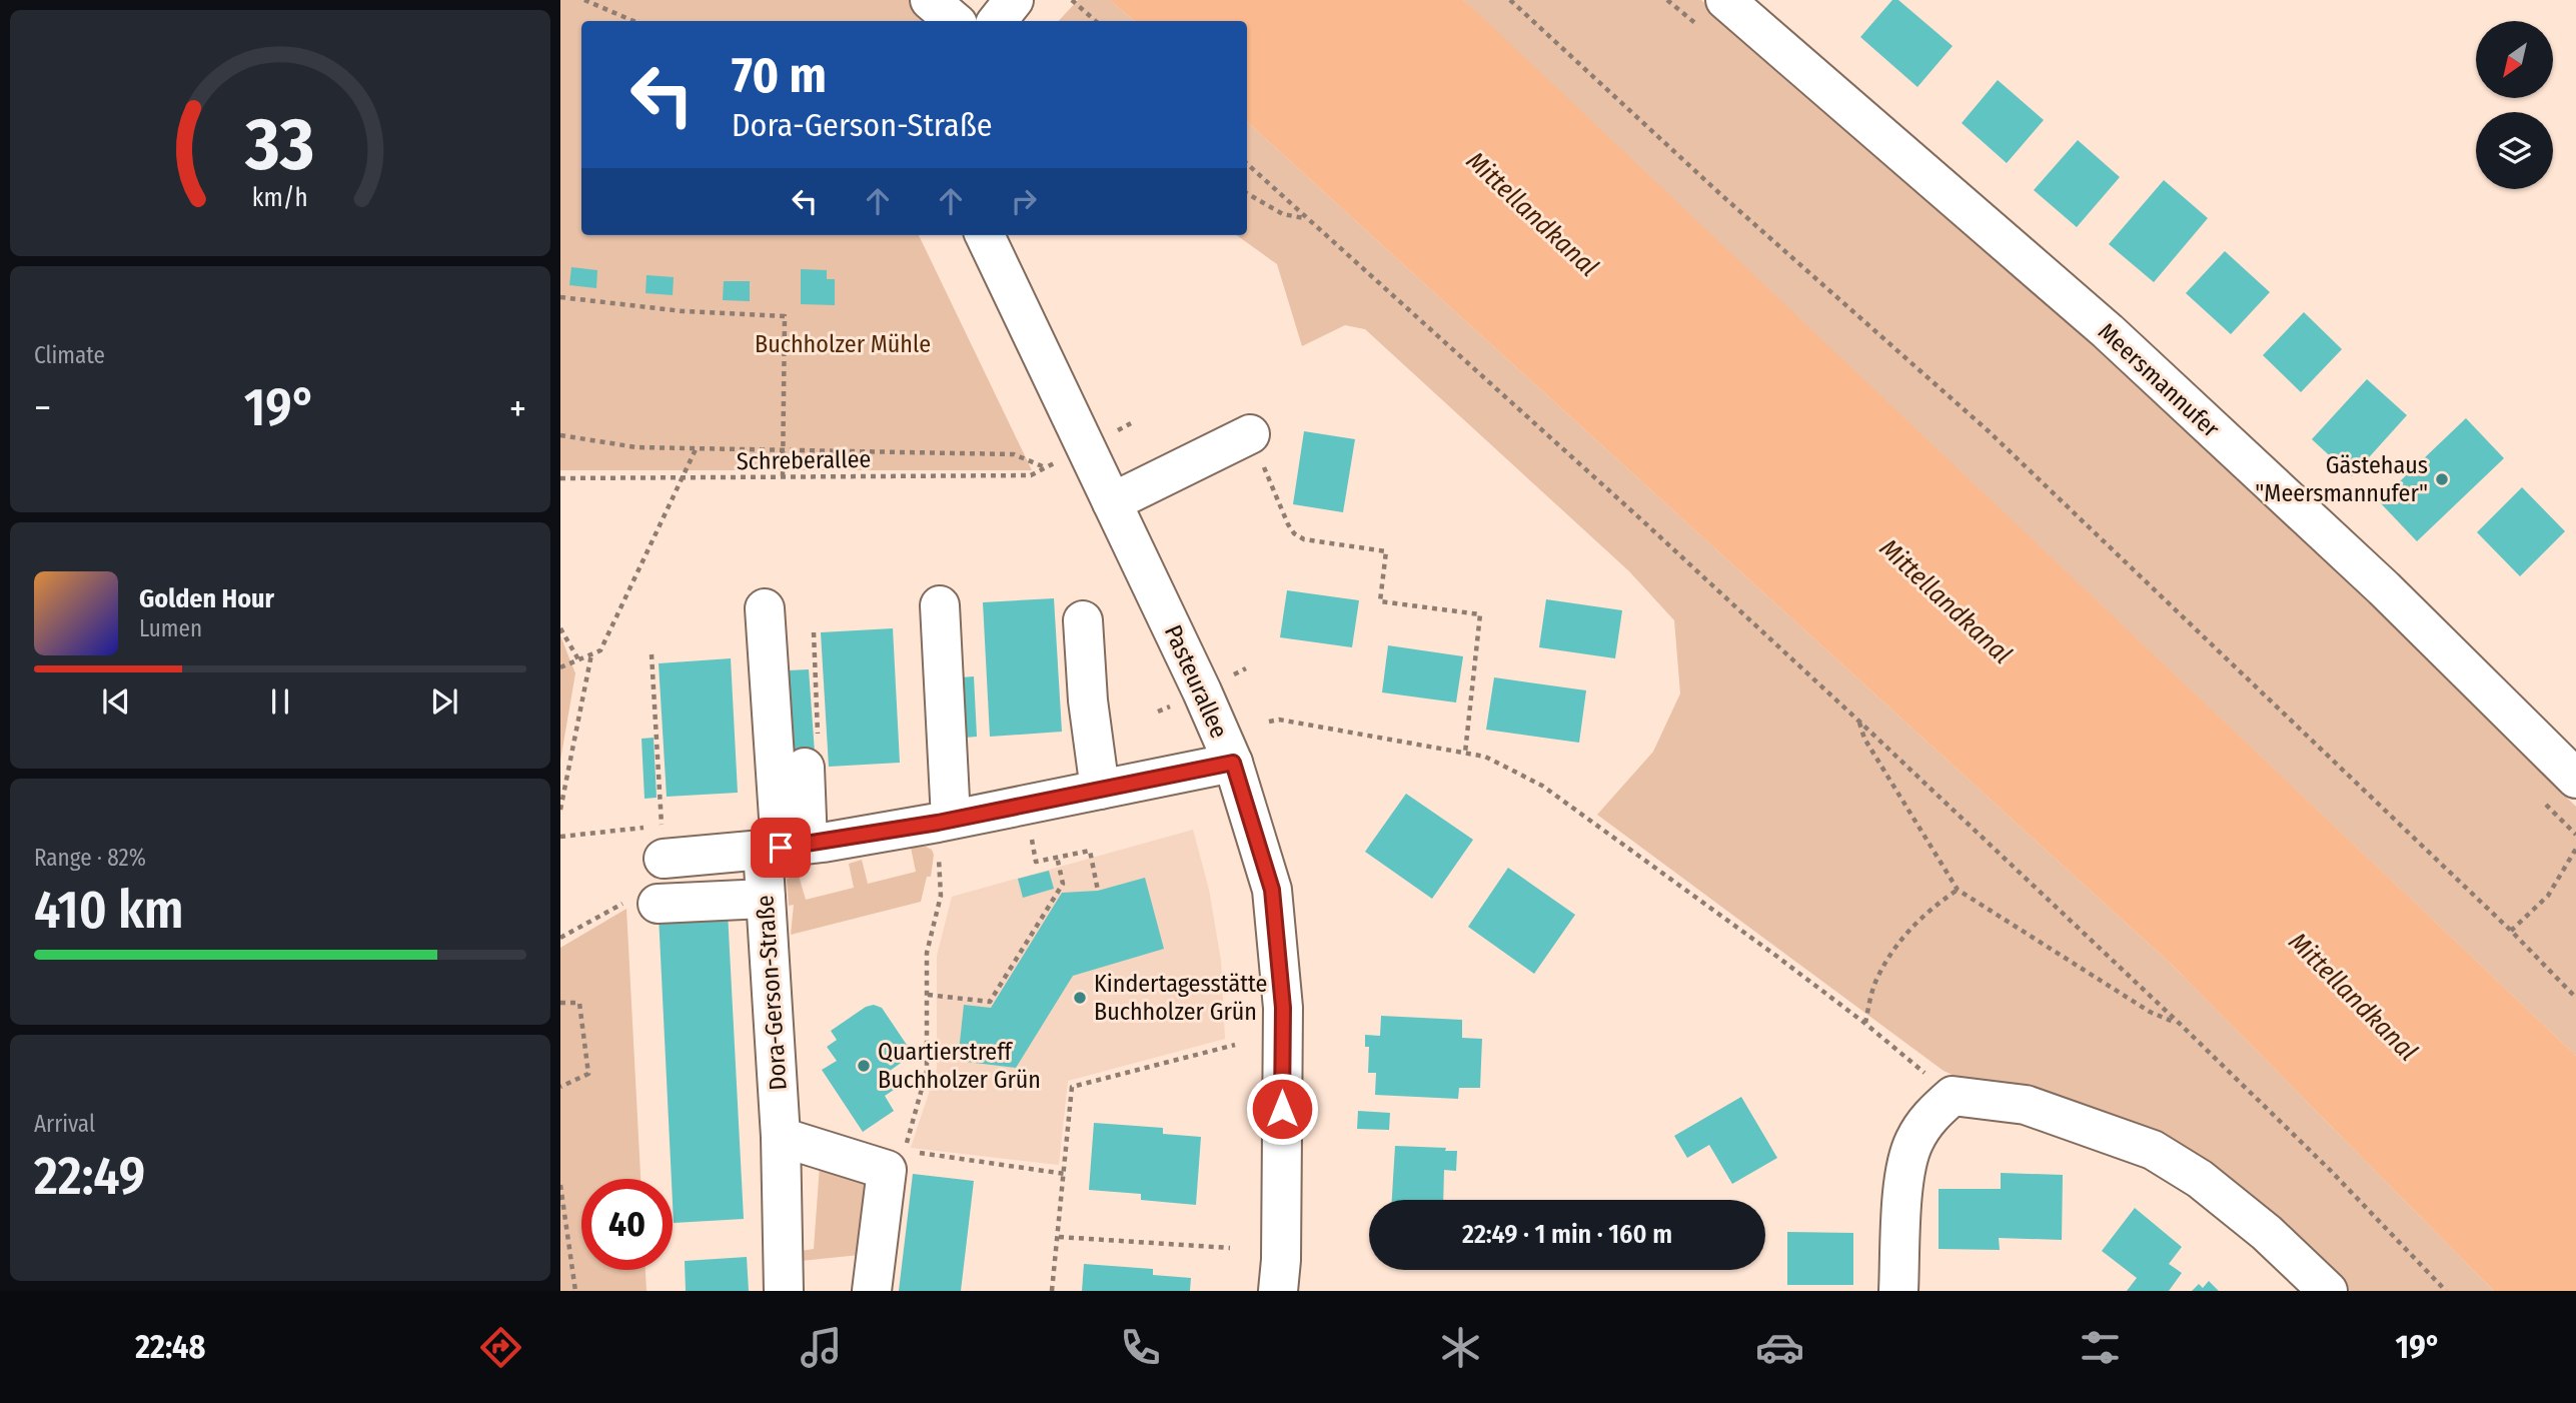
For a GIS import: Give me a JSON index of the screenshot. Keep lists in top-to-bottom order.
{
  "streets": {
    "street": ["Meersmannufer", "Pasteurallee", "Dora-Gerson-Straße"],
    "path": ["Schreberallee"]
  },
  "water": ["Mittellandkanal"],
  "parks": ["Buchholzer Mühle"],
  "places": ["Gästehaus \"Meersmannufer\"", "Kindertagesstätte Buchholzer Grün", "Quartierstreff Buchholzer Grün"],
  "north": "bottom left",
  "page": {
    "turn": ["70 m", "Dora-Gerson-Straße"],
    "tile": [
      "Climate",
      ["Range · 82%", "410 km"],
      ["Arrival", "22:49"]
    ],
    "heat": ["−", "19°", "+"],
    "song": ["Golden Hour", "Lumen"],
    "limit": "40",
    "trip": "22:49 · 1 min · 160 m",
    "tabs": ["22:48", "19°"],
    "gauge": ["33", "km/h"]
  }
}
